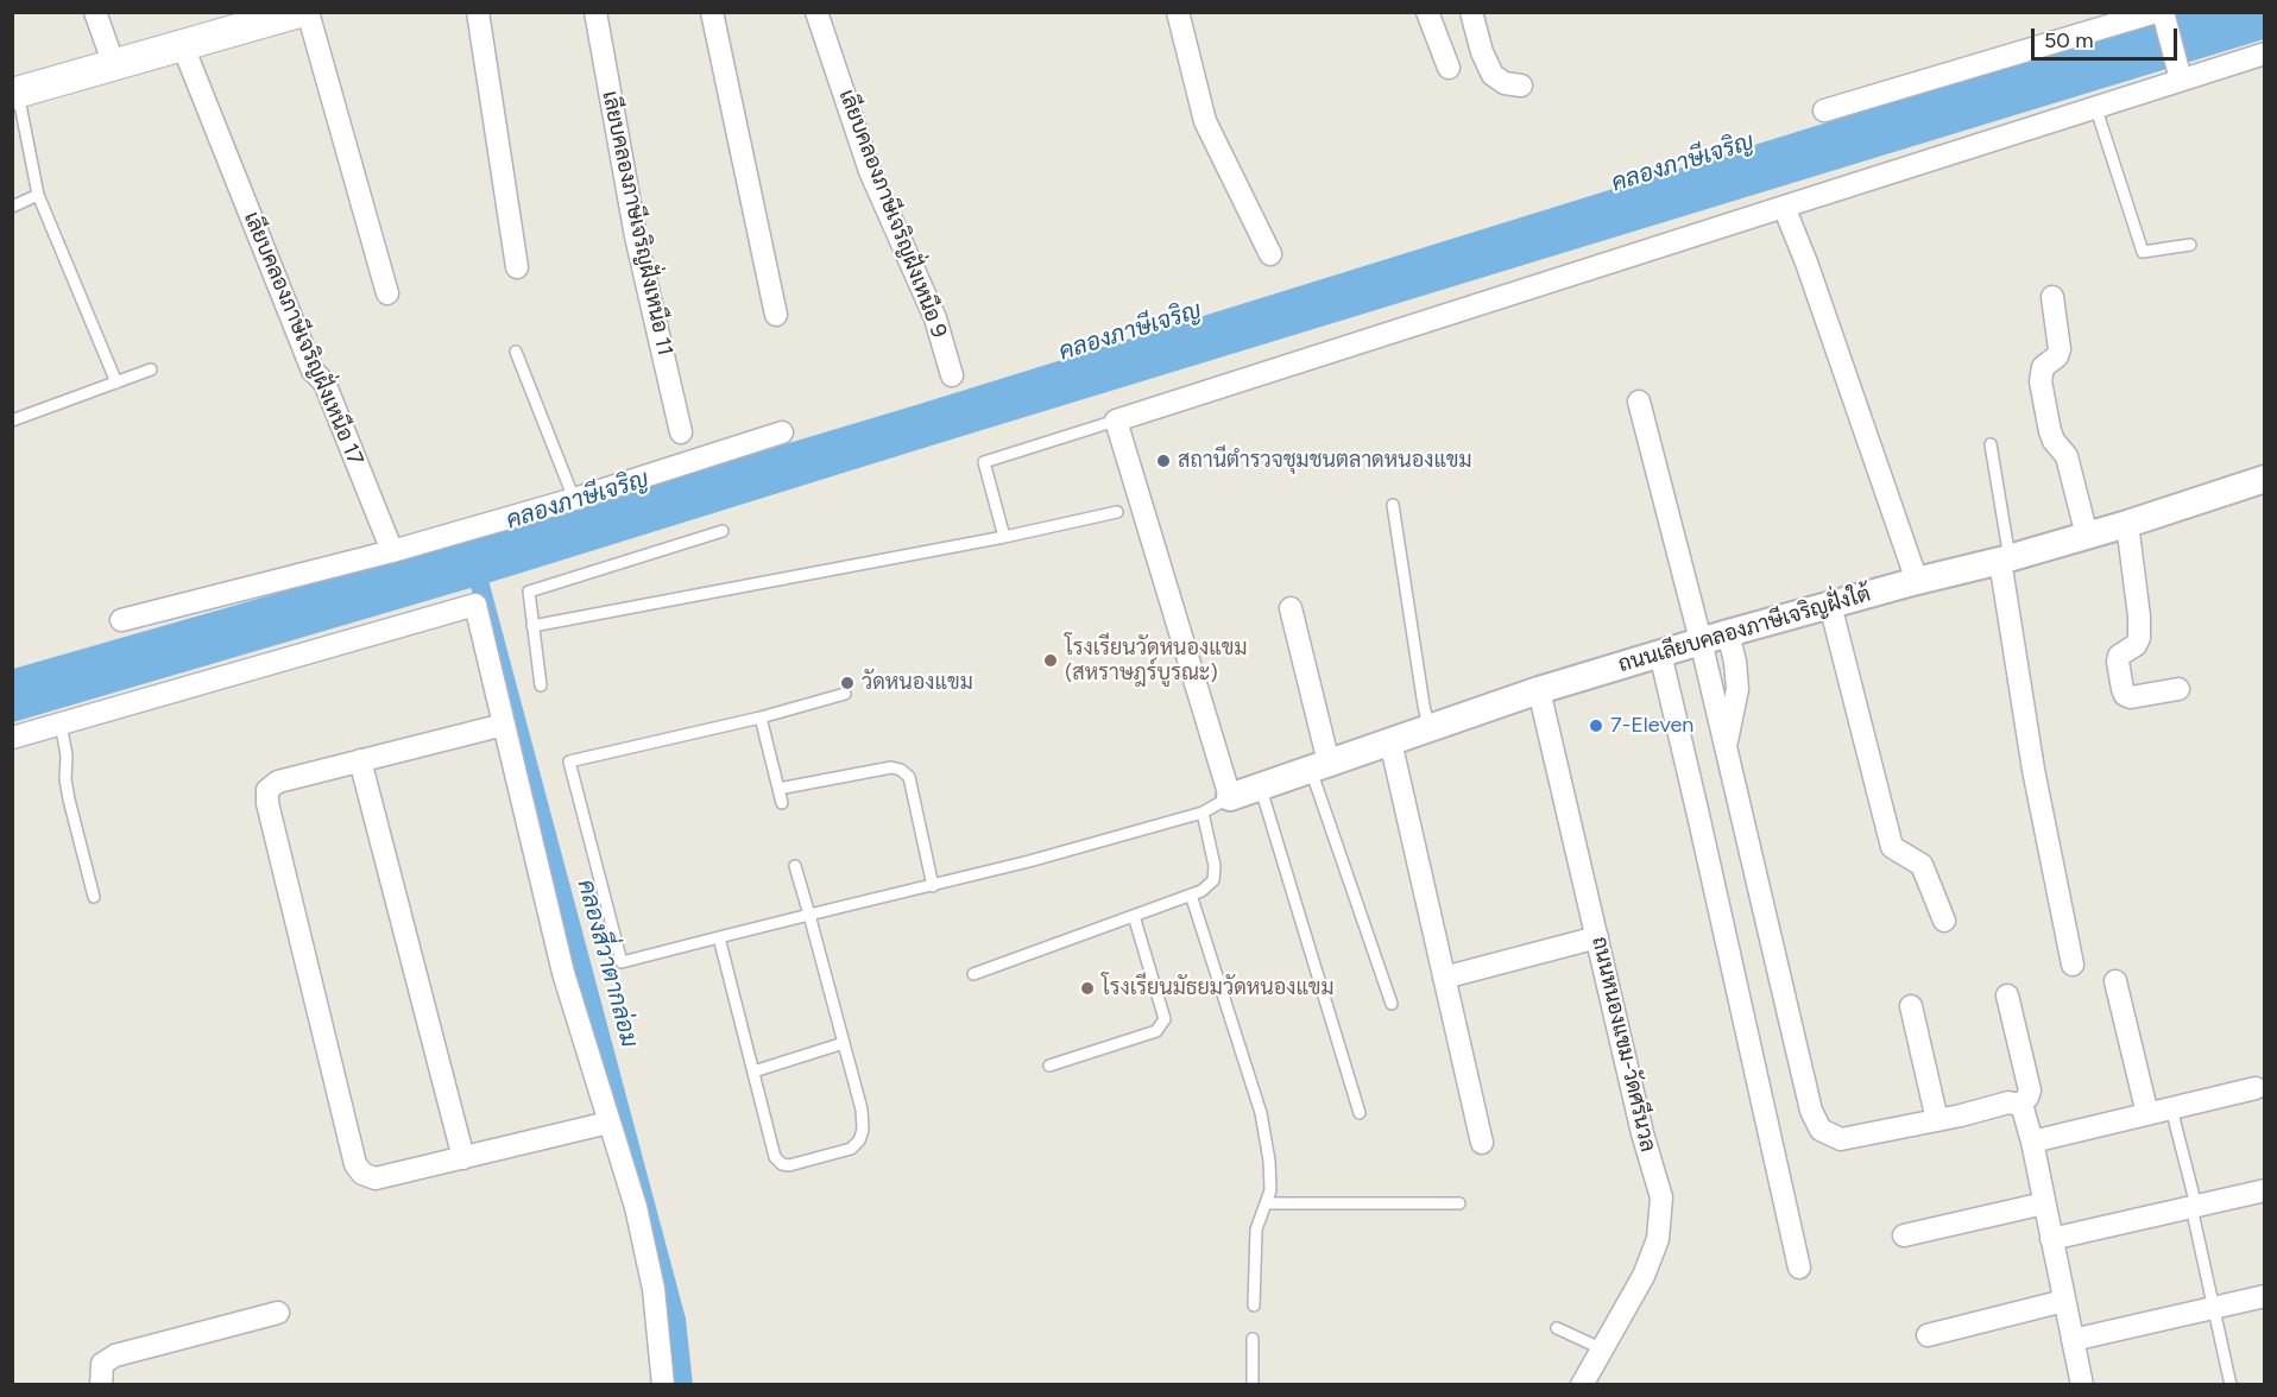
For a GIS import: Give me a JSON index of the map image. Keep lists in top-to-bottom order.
{
  "streets": {
    "street": [
      "เลียบคลองภาษีเจริญฝั่งเหนือ 9",
      "เลียบคลองภาษีเจริญฝั่งเหนือ 11",
      "เลียบคลองภาษีเจริญฝั่งเหนือ 17",
      "ถนนเลียบคลองภาษีเจริญฝั่งใต้",
      "ถนนหนองแขม-วัดศรีนวล"
    ]
  },
  "crossings": [
    ["ถนนเลียบคลองภาษีเจริญฝั่งใต้", "ถนนหนองแขม-วัดศรีนวล"]
  ],
  "water": ["คลองภาษีเจริญ", "คลองสี่วาตากล่อม"],
  "places": [
    "สถานีตำรวจชุมชนตลาดหนองแขม",
    "โรงเรียนวัดหนองแขม (สหราษฎร์บูรณะ)",
    "วัดหนองแขม",
    "7-Eleven",
    "โรงเรียนมัธยมวัดหนองแขม"
  ],
  "scale_bar": "50 m"
}
